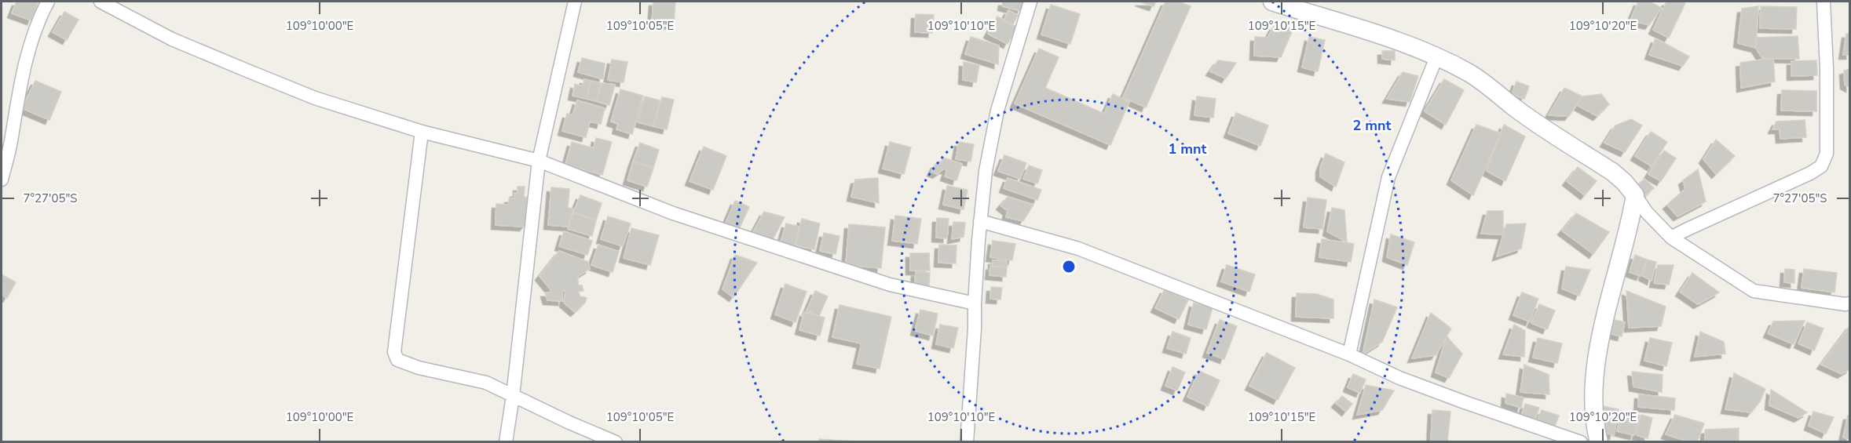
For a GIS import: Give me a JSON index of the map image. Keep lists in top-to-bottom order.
{
  "coordinates": [
    "109°10'00\"E",
    "109°10'05\"E",
    "109°10'10\"E",
    "109°10'15\"E",
    "109°10'20\"E",
    "7°27'05\"S"
  ],
  "rings": ["2 mnt", "1 mnt"]
}
